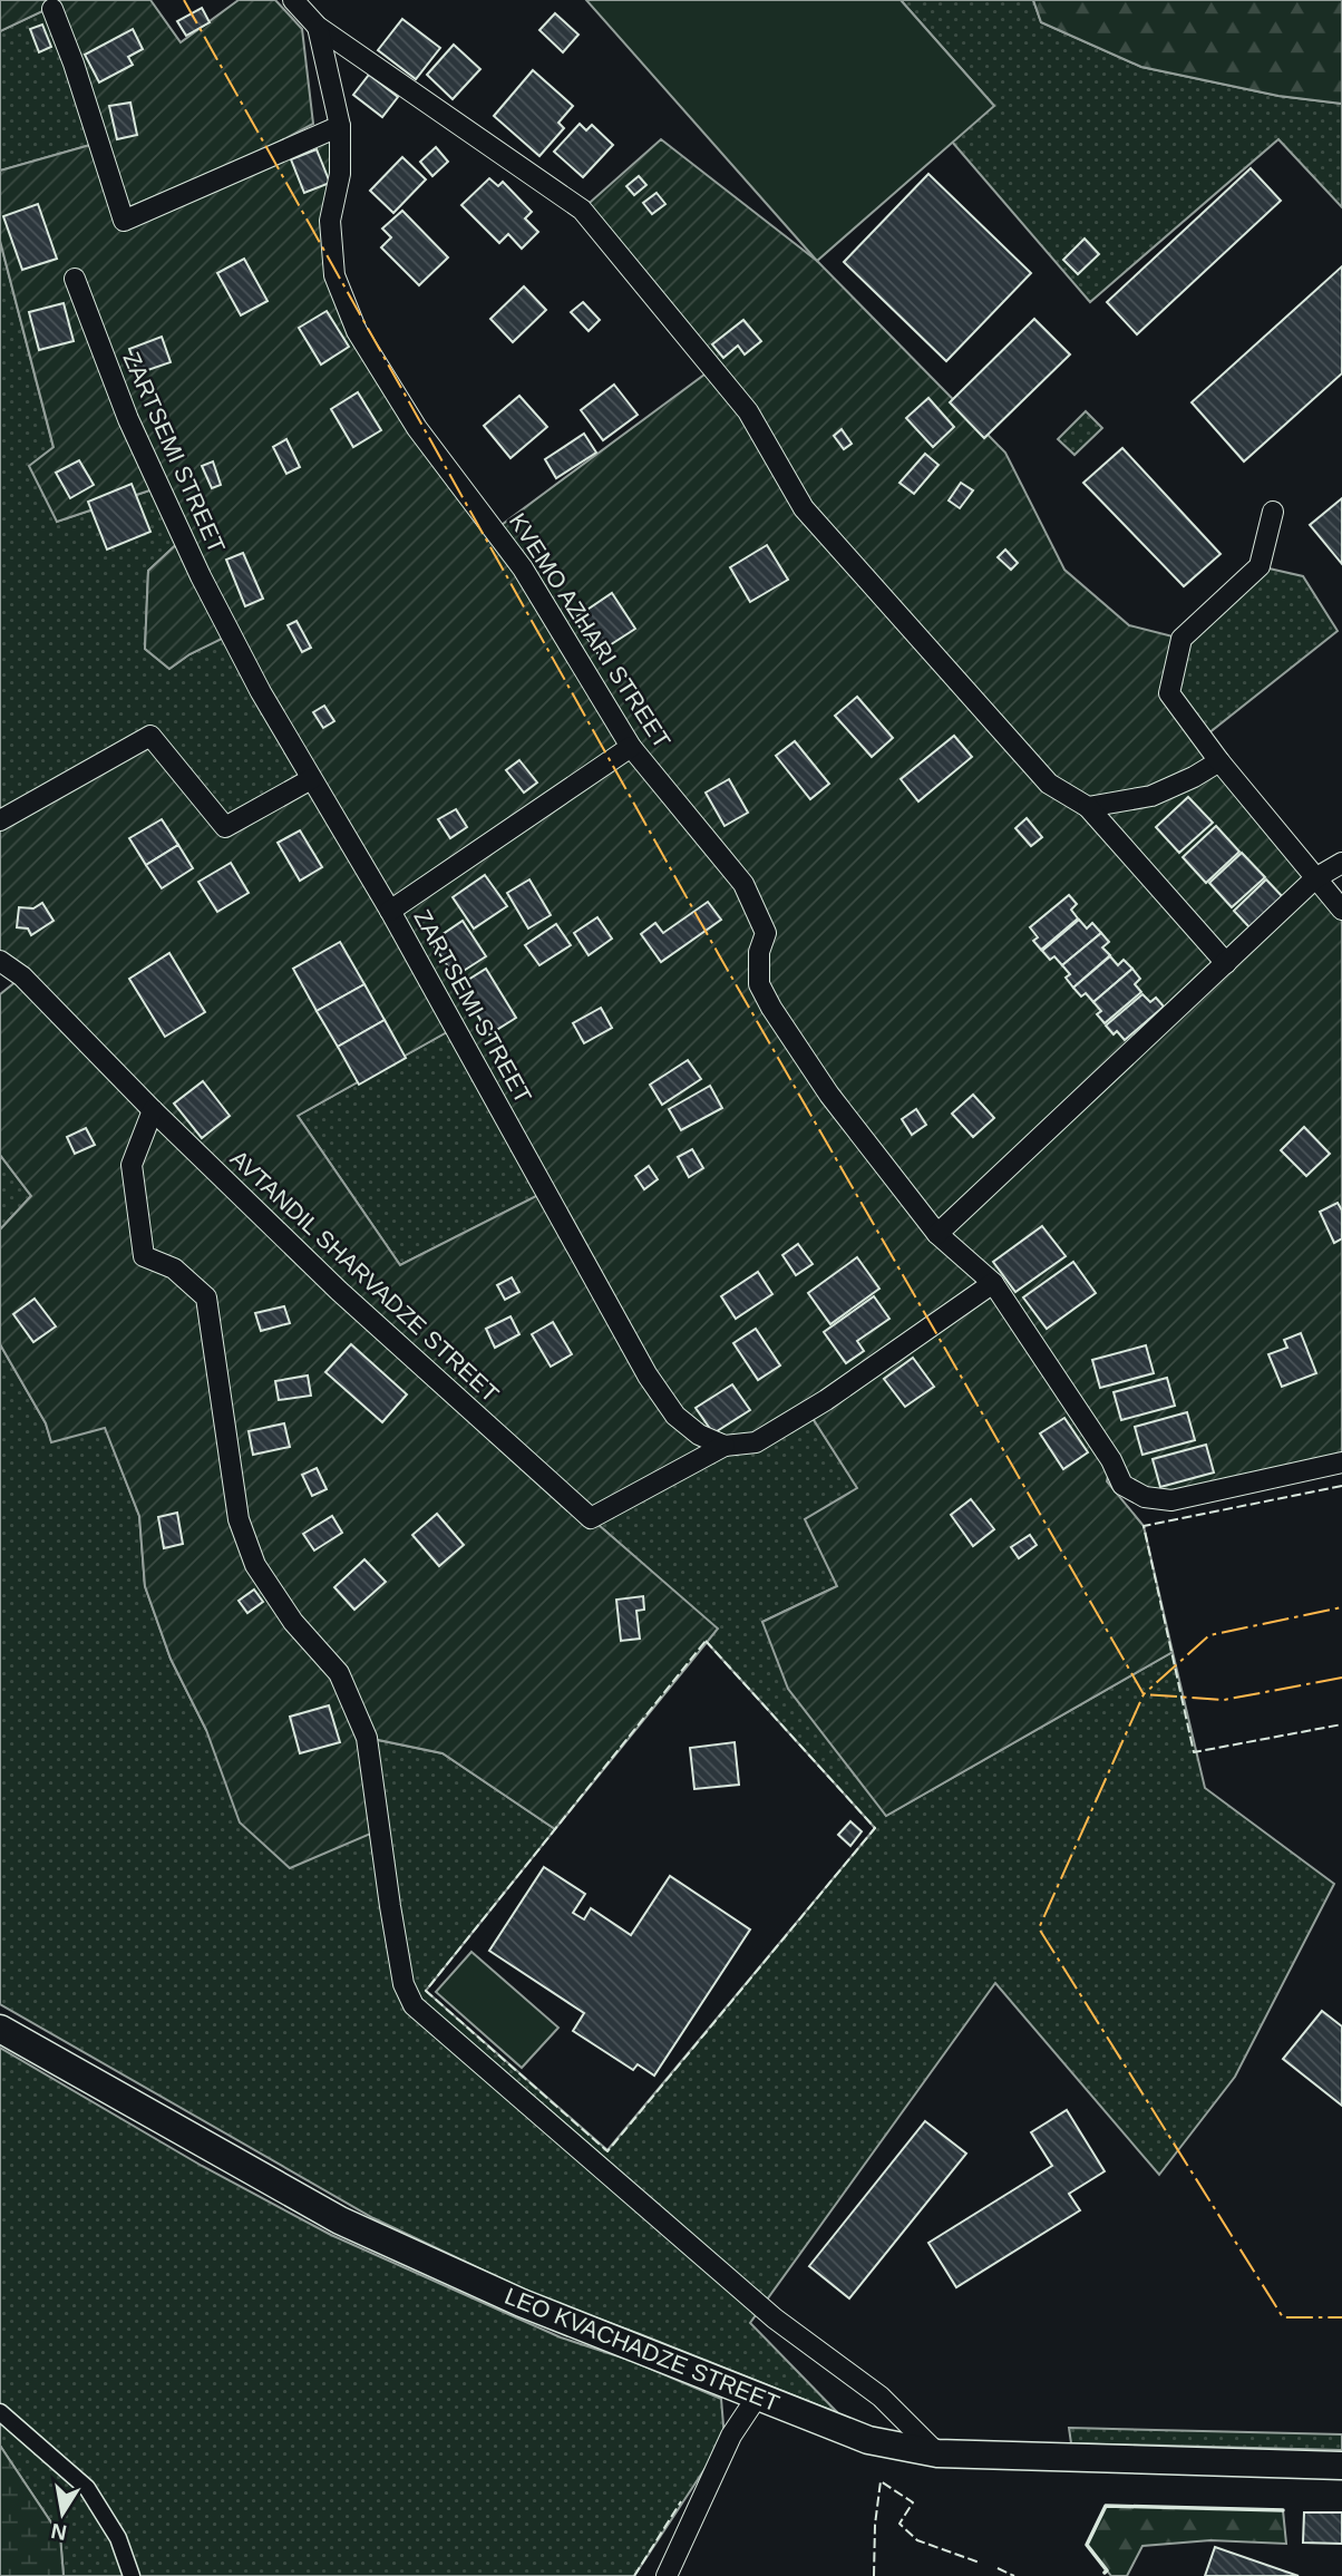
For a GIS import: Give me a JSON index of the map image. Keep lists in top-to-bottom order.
{
  "streets": {
    "main road": ["LEO KVACHADZE STREET"],
    "street": ["ZARTSEMI STREET", "KVEMO AZHARI STREET", "AVTANDIL SHARVADZE STREET"]
  },
  "crossings": [
    ["ZARTSEMI STREET", "AVTANDIL SHARVADZE STREET"]
  ],
  "north": "bottom"
}
